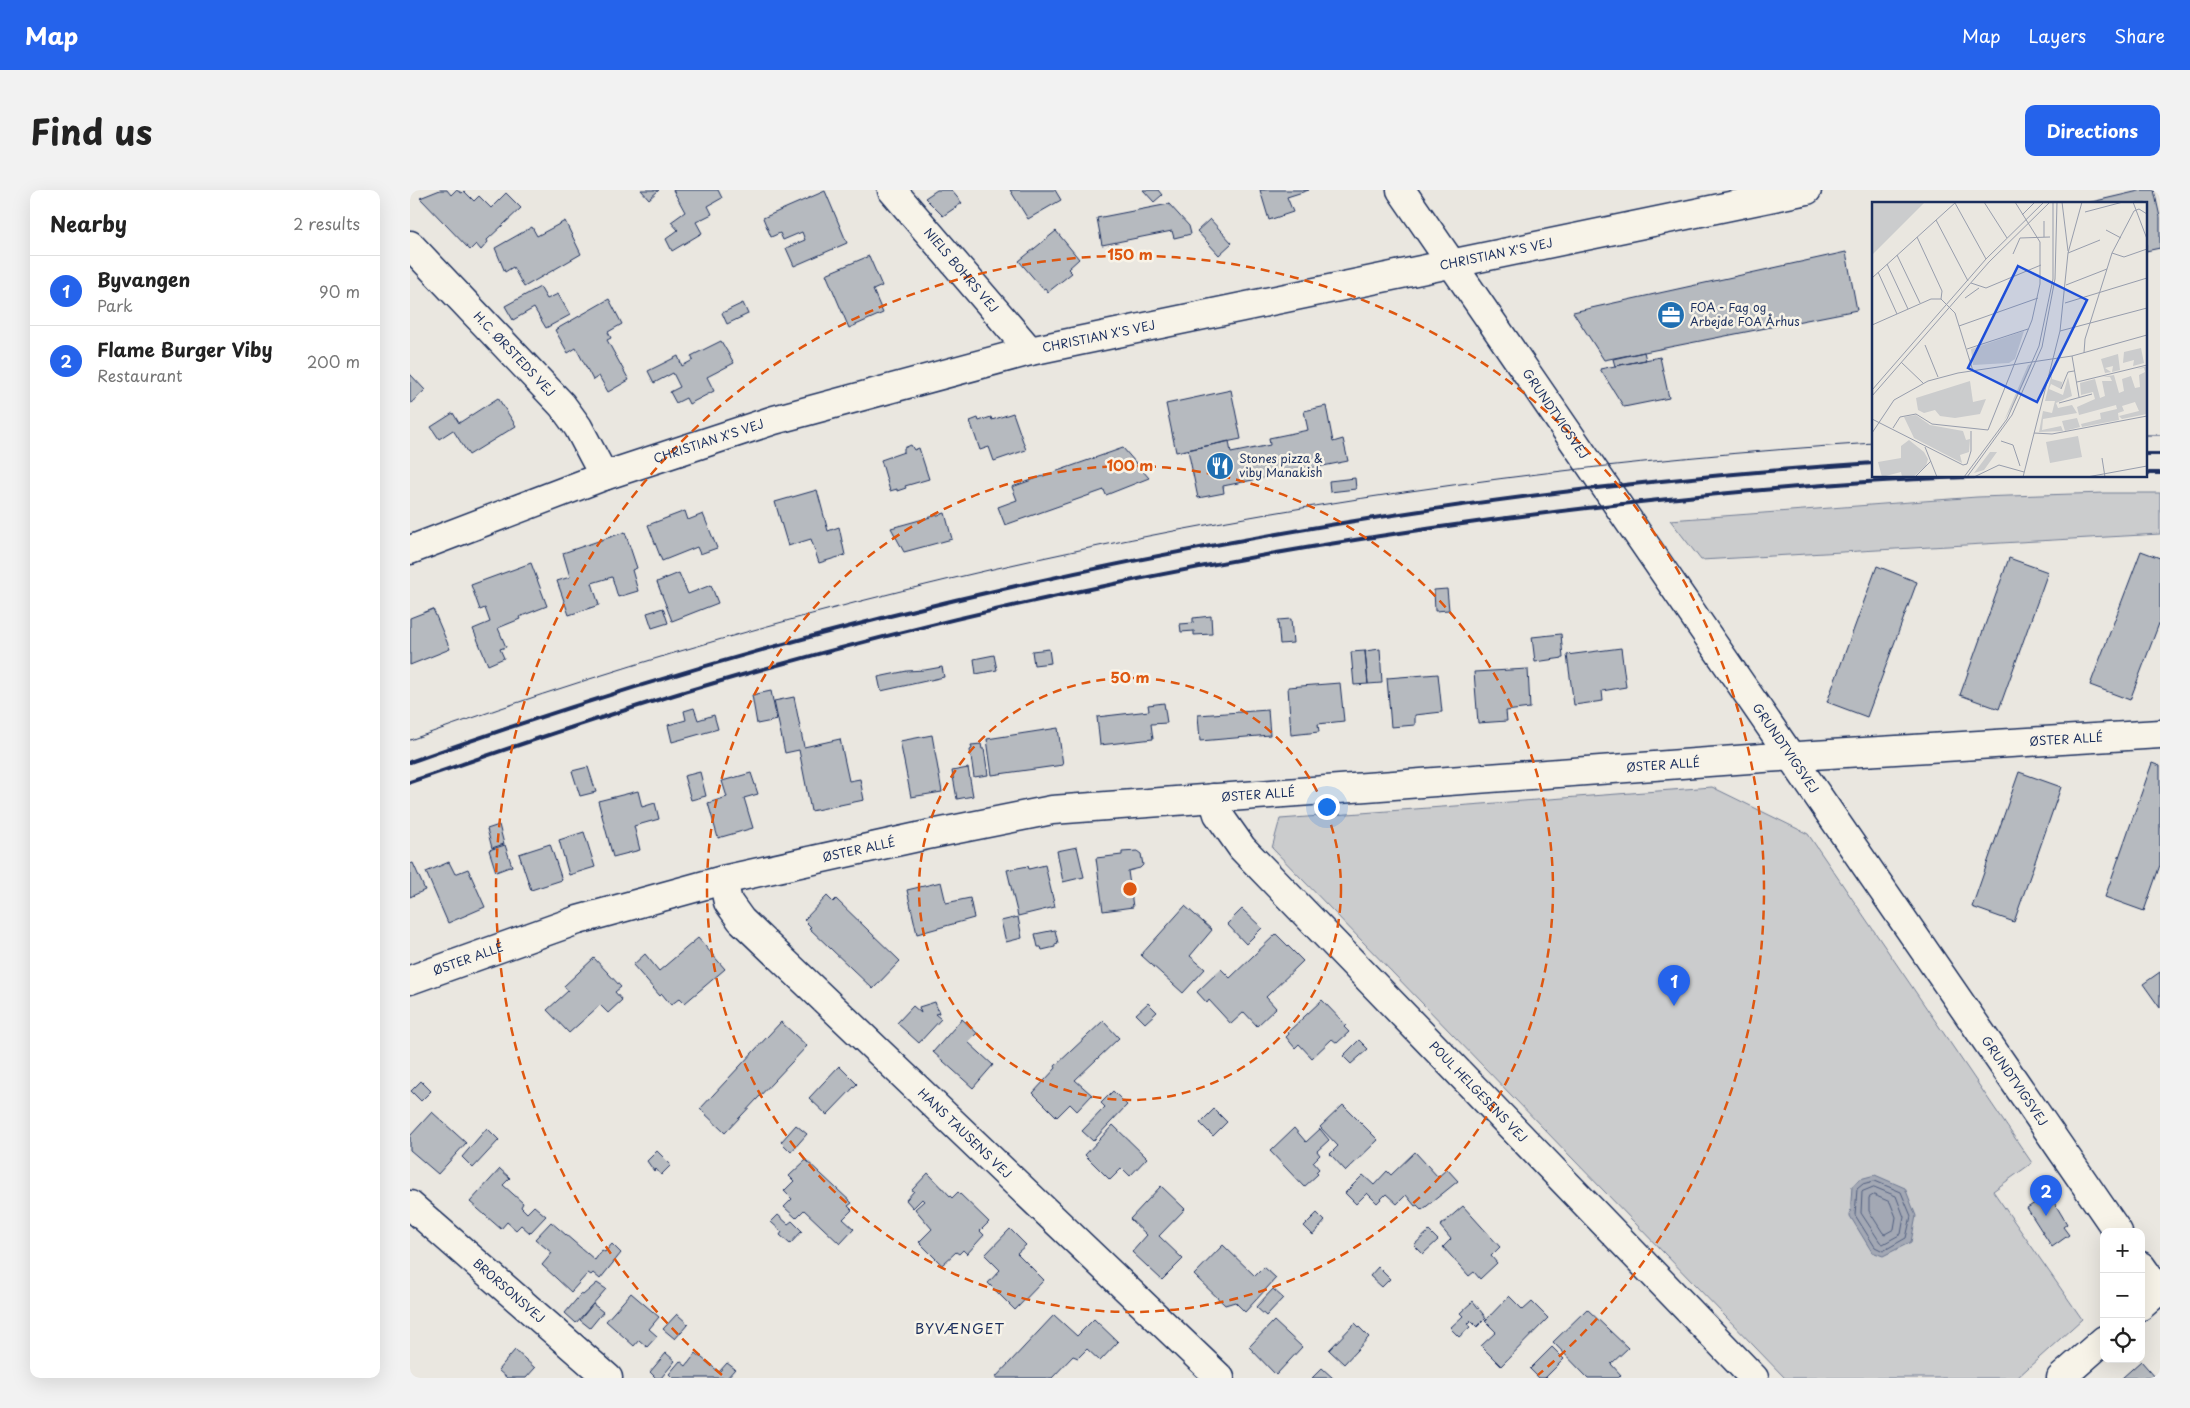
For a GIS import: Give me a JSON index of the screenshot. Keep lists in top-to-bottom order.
{
  "streets": {
    "street": [
      "CHRISTIAN X'S VEJ",
      "NIELS BOHRS VEJ",
      "H.C. ØRSTEDS VEJ",
      "GRUNDTVIGSVEJ",
      "ØSTER ALLÉ",
      "POUL HELGESENS VEJ",
      "HANS TAUSENS VEJ",
      "BRORSONSVEJ"
    ]
  },
  "crossings": [
    ["CHRISTIAN X'S VEJ", "NIELS BOHRS VEJ"],
    ["CHRISTIAN X'S VEJ", "H.C. ØRSTEDS VEJ"],
    ["CHRISTIAN X'S VEJ", "GRUNDTVIGSVEJ"],
    ["GRUNDTVIGSVEJ", "ØSTER ALLÉ"],
    ["ØSTER ALLÉ", "POUL HELGESENS VEJ"],
    ["ØSTER ALLÉ", "HANS TAUSENS VEJ"]
  ],
  "districts": ["BYVÆNGET"],
  "places": {
    "office": ["FOA - Fag og Arbejde FOA Århus"],
    "restaurant": ["Stones pizza & viby Manakish"]
  },
  "page": {
    "header": "Map",
    "nav": ["Map", "Layers", "Share"],
    "title": "Find us",
    "buttons": "Directions",
    "heading": ["Nearby", "2 results"],
    "list": [
      {
        "mark": "1",
        "name": "Byvangen",
        "note": "Park",
        "value": "90 m"
      },
      {
        "mark": "2",
        "name": "Flame Burger Viby",
        "note": "Restaurant",
        "value": "200 m"
      }
    ],
    "pins": ["1", "2"],
    "map_buttons": ["+", "−"]
  },
  "rings": ["150 m", "100 m", "50 m"]
}
